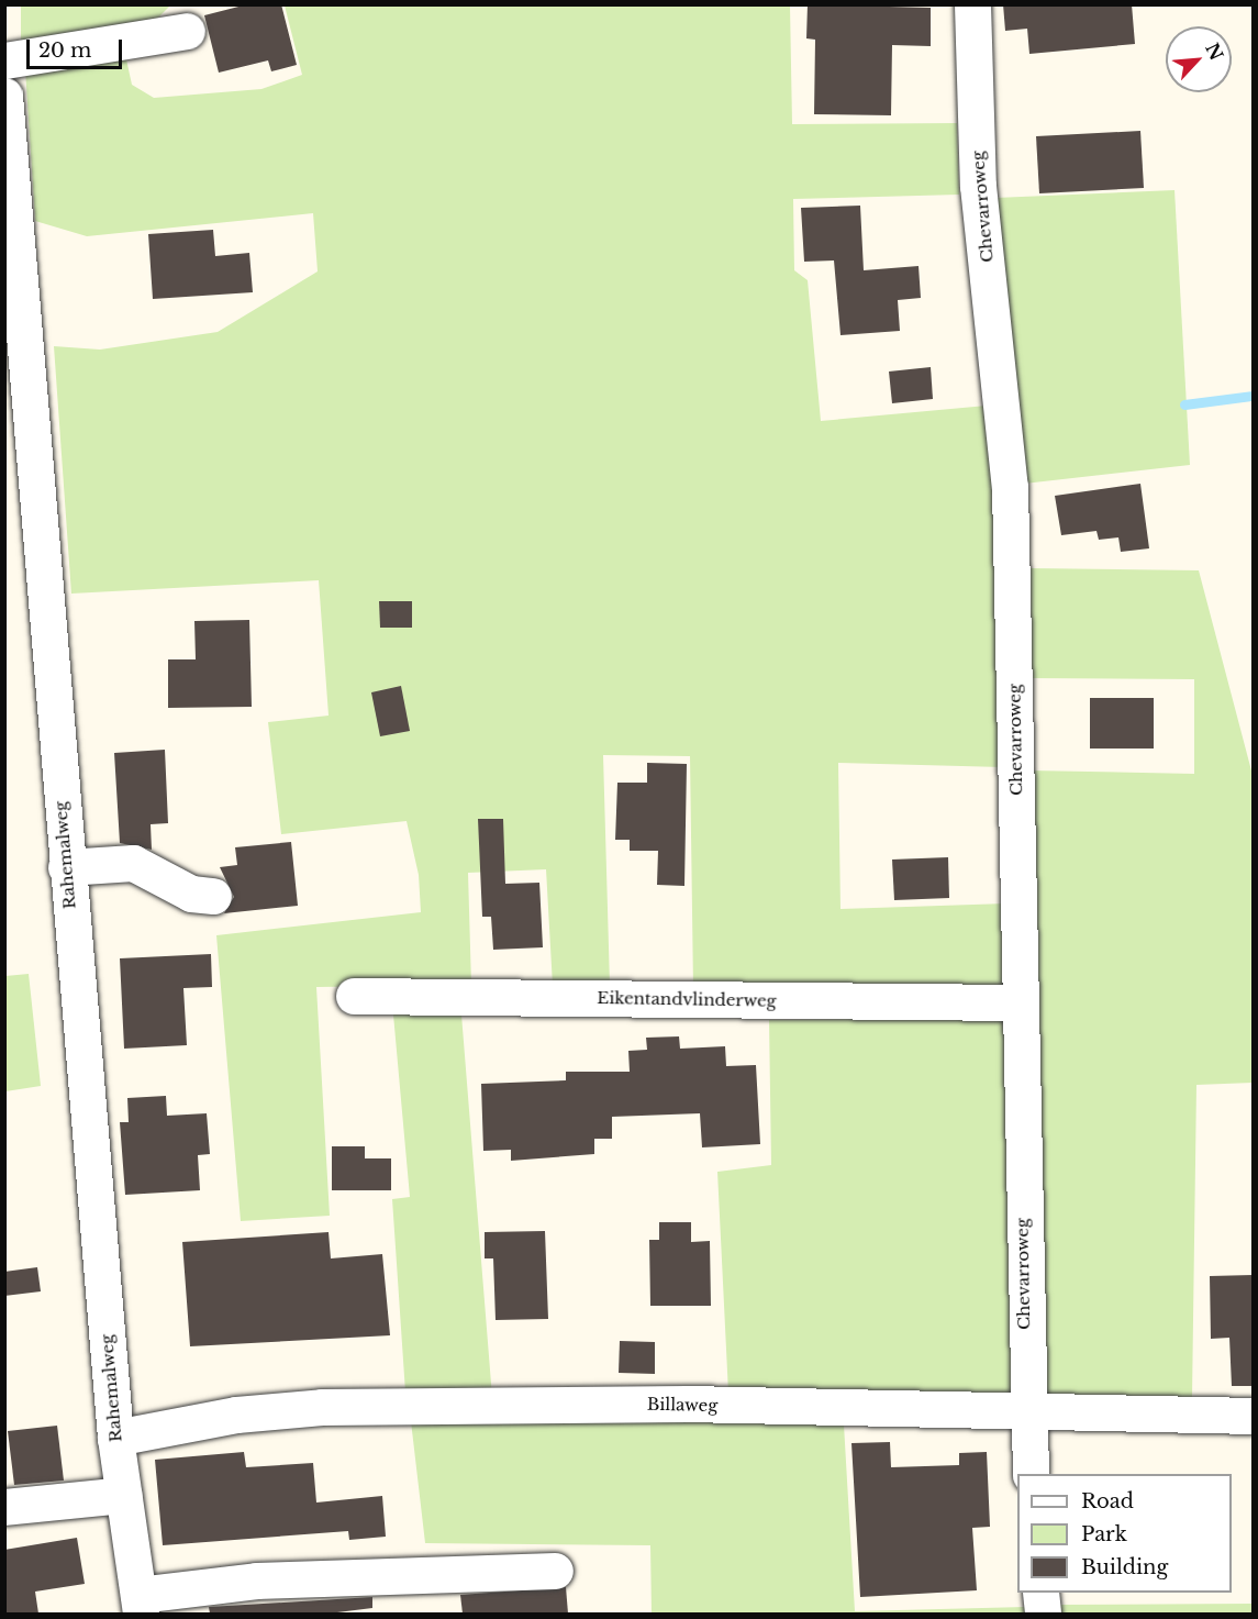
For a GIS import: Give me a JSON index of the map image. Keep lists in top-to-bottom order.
{
  "streets": {
    "street": [
      "Chevarroweg",
      "Rahemalweg",
      "Eikentandvlinderweg",
      "Billaweg"
    ]
  },
  "crossings": [
    ["Chevarroweg", "Eikentandvlinderweg"],
    ["Chevarroweg", "Billaweg"],
    ["Rahemalweg", "Billaweg"]
  ],
  "legend": ["Road", "Park", "Building"],
  "scale_bar": "20 m",
  "north": "top right"
}
